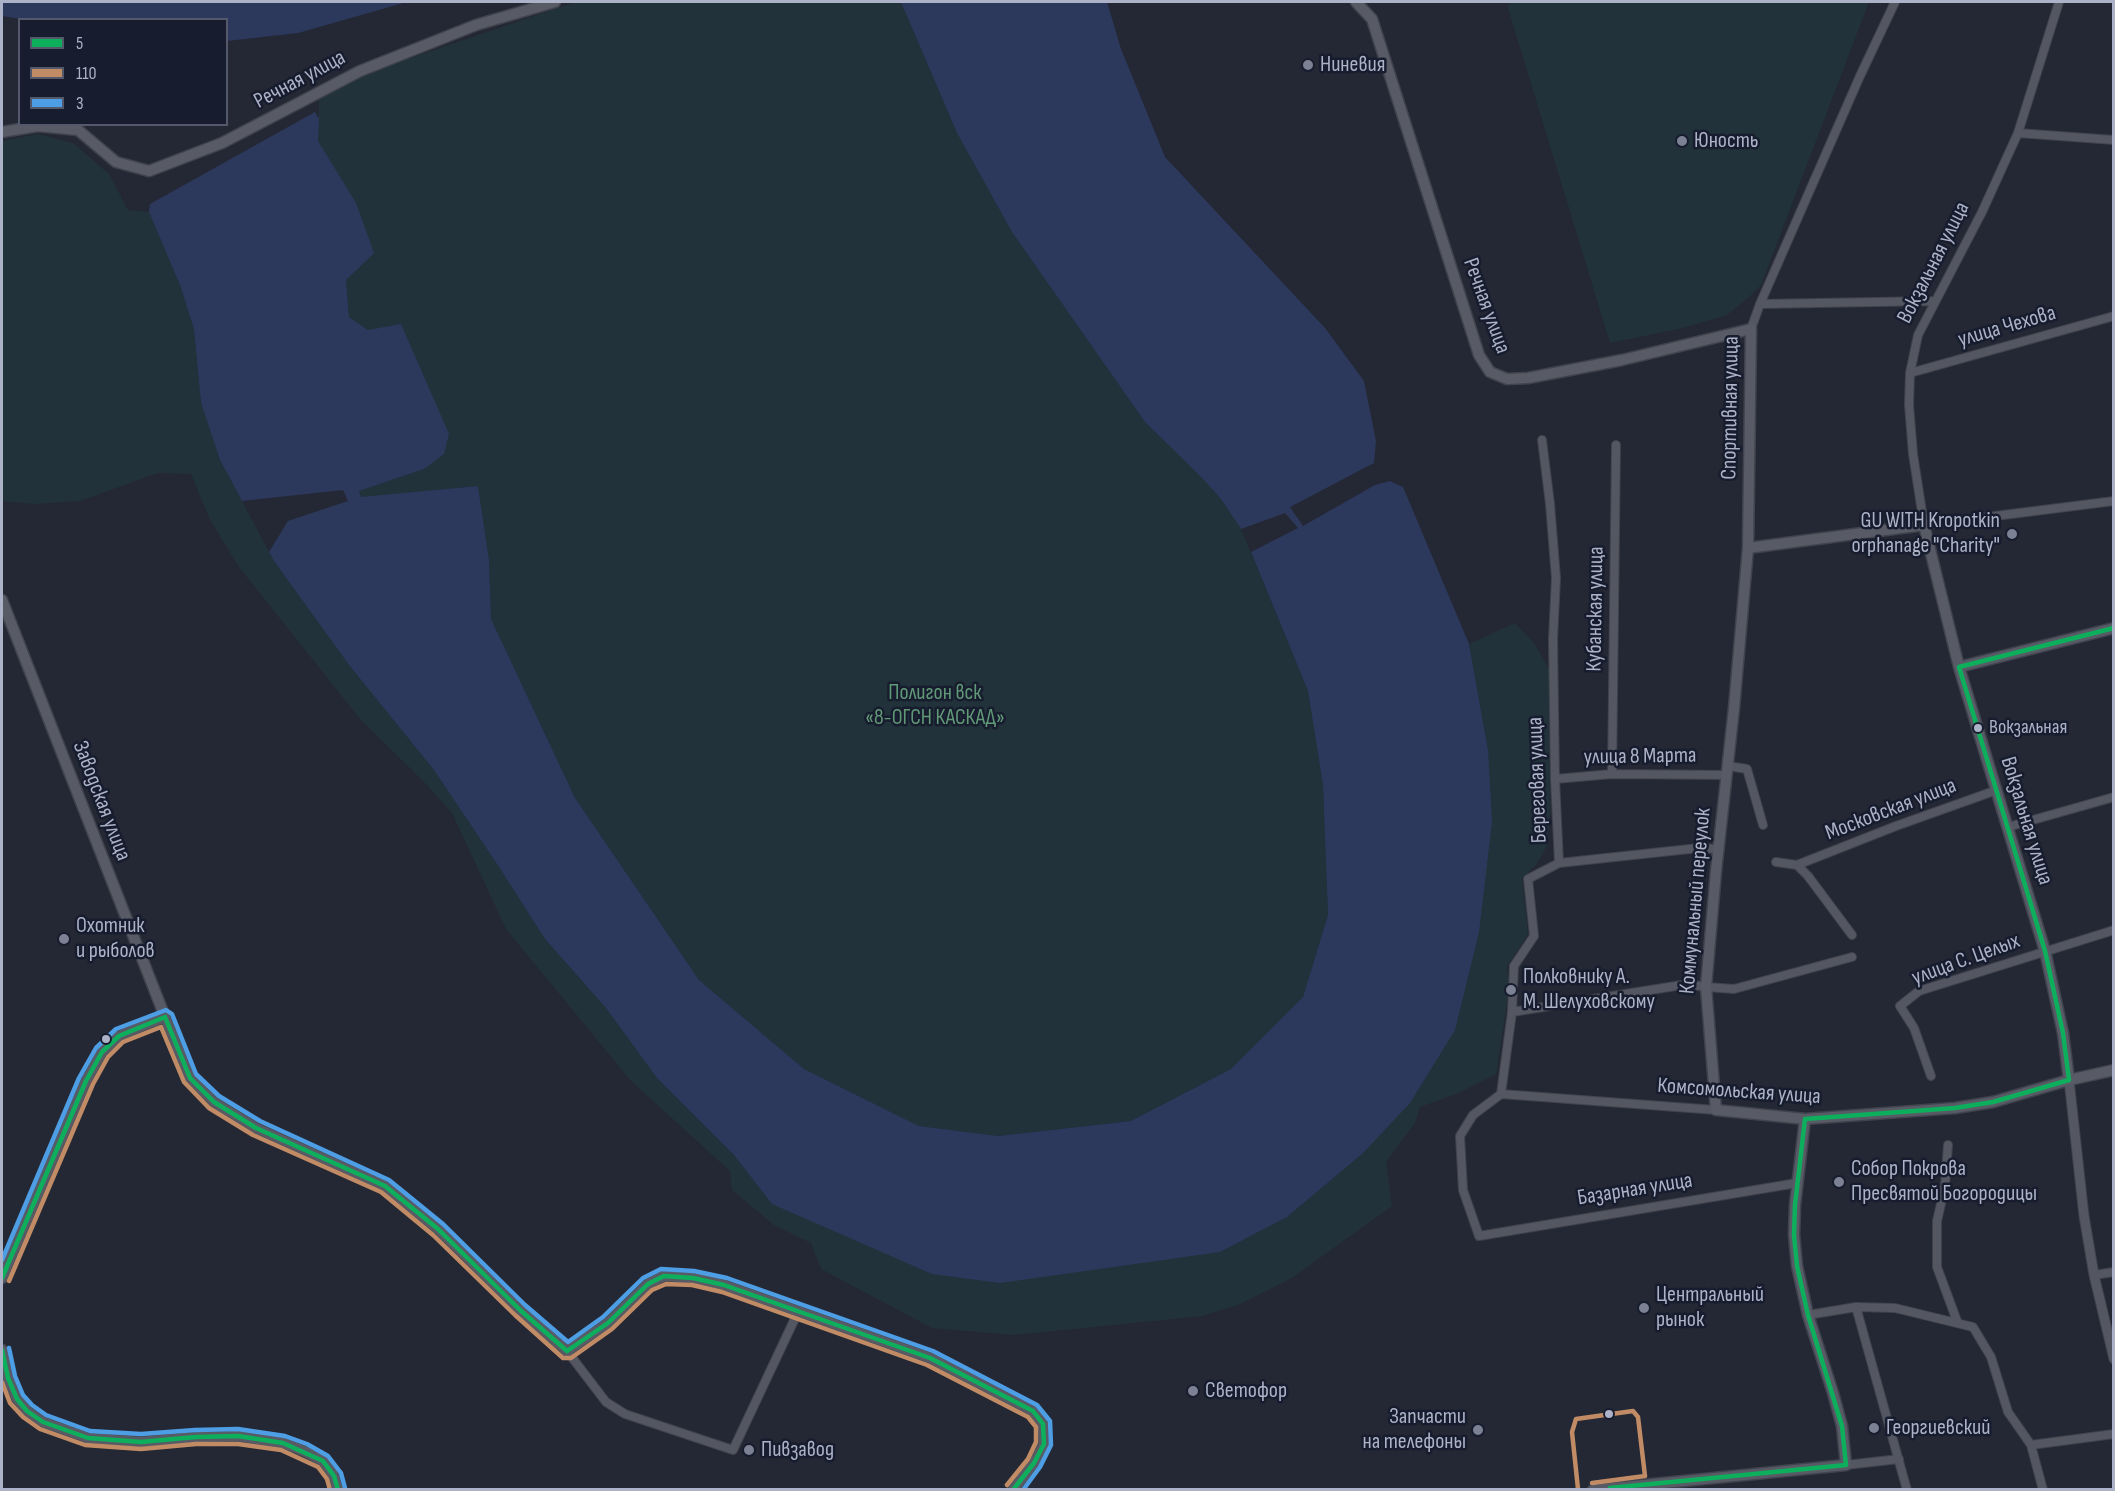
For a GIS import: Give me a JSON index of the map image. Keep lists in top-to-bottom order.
{
  "streets": {
    "main road": [
      "Речная улица",
      "Вокзальная улица",
      "Спортивная улица",
      "Заводская улица",
      "Коммунальный переулок",
      "Комсомольская улица"
    ],
    "street": [
      "улица Чехова",
      "Кубанская улица",
      "улица 8 Марта",
      "Береговая улица",
      "Московская улица",
      "улица С. Целых",
      "Базарная улица"
    ]
  },
  "crossings": [
    ["Речная улица", "Спортивная улица"],
    ["Вокзальная улица", "улица Чехова"],
    ["Вокзальная улица", "Московская улица"],
    ["Вокзальная улица", "улица С. Целых"],
    ["Вокзальная улица", "Комсомольская улица"],
    ["Спортивная улица", "улица 8 Марта"],
    ["Спортивная улица", "Коммунальный переулок"],
    ["Кубанская улица", "улица 8 Марта"],
    ["улица 8 Марта", "Береговая улица"],
    ["улица 8 Марта", "Коммунальный переулок"],
    ["Береговая улица", "Комсомольская улица"],
    ["Береговая улица", "Базарная улица"],
    ["Коммунальный переулок", "Комсомольская улица"],
    ["Комсомольская улица", "Базарная улица"]
  ],
  "parks": ["Полигон вск «8-ОГСН КАСКАД»"],
  "places": [
    "Ниневия",
    "Юность",
    "GU WITH Kropotkin orphanage \"Charity\"",
    "Вокзальная",
    "Охотник и рыболов",
    "Полковнику А. М. Шелуховскому",
    "Собор Покрова Пресвятой Богородицы",
    "Центральный рынок",
    "Светофор",
    "Георгиевский",
    "Запчасти на телефоны",
    "Пивзавод"
  ],
  "lines": ["transit line 5", "transit line 3", "transit line 110"],
  "legend": ["5", "110", "3"]
}
